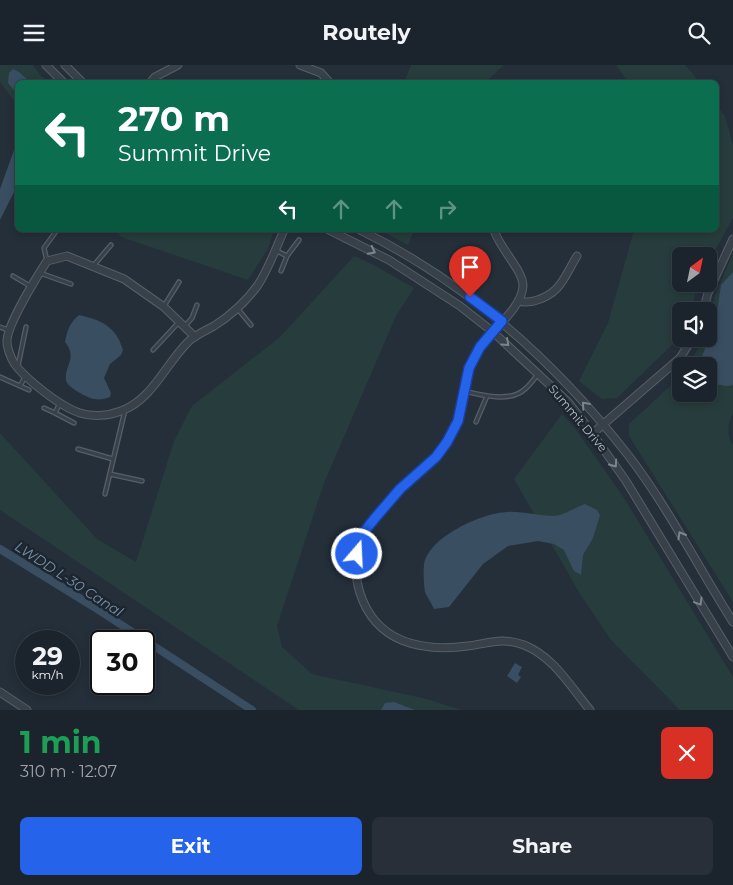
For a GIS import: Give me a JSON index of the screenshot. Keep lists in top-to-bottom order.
{
  "streets": {
    "street": ["Summit Drive"]
  },
  "water": ["LWDD L-30 Canal"],
  "north": "top right",
  "page": {
    "header": "Routely",
    "turn": ["270 m", "Summit Drive"],
    "speed": "29 km/h",
    "limit": "30",
    "heading": ["1 min", "310 m · 12:07"],
    "buttons": ["Exit", "Share"]
  }
}
